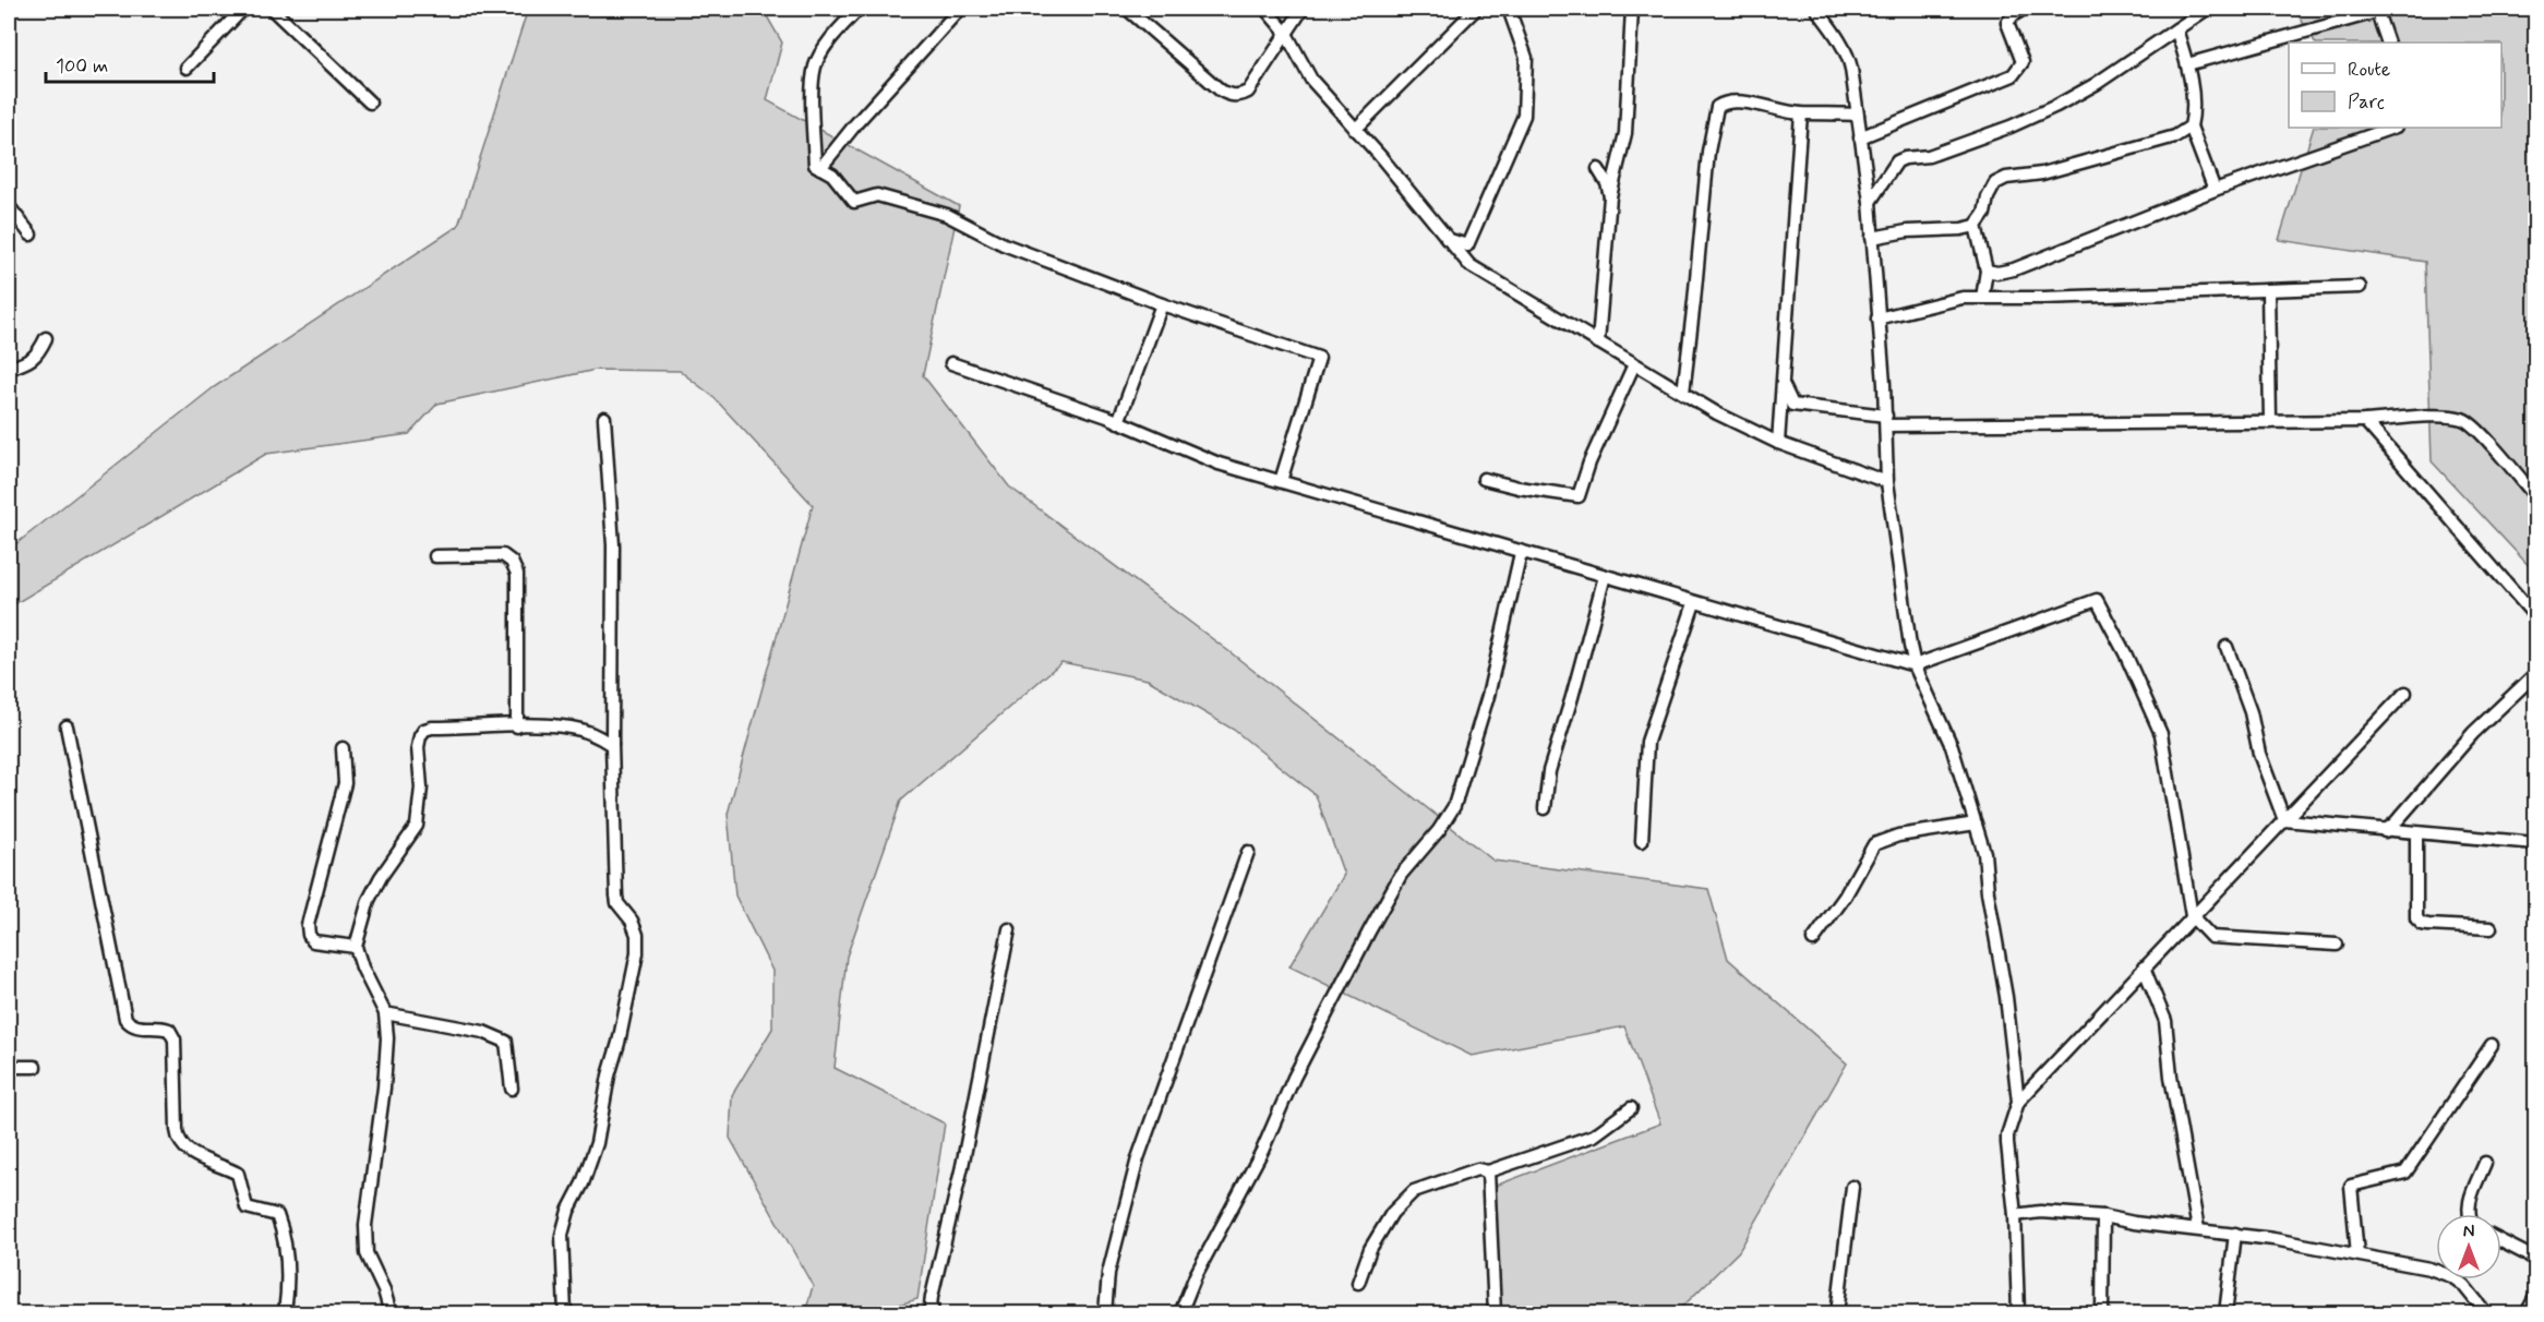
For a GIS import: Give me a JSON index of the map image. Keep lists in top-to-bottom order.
{
  "legend": ["Route", "Parc"],
  "scale_bar": "100 m",
  "north": "top"
}
